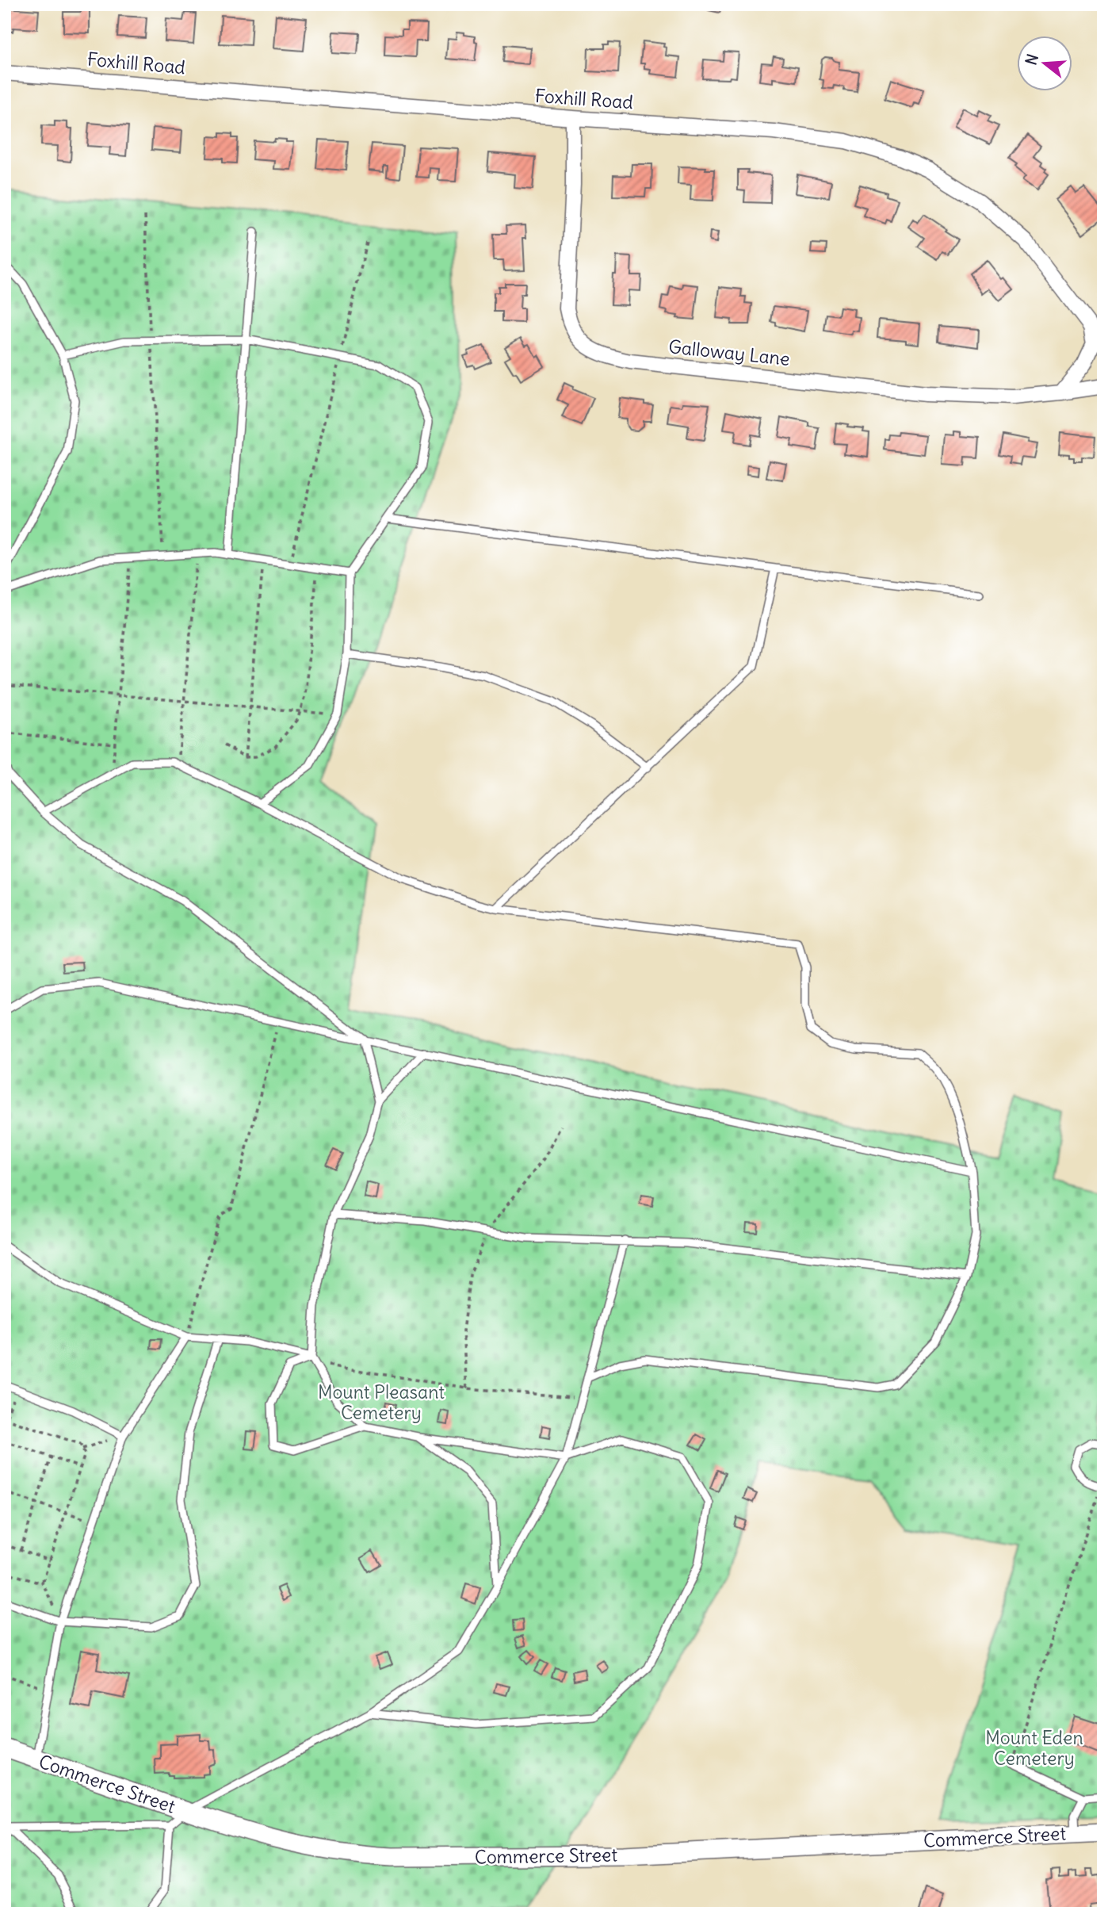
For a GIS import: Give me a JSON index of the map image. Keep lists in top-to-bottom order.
{
  "streets": {
    "street": ["Foxhill Road", "Galloway Lane", "Commerce Street"]
  },
  "crossings": [
    ["Foxhill Road", "Galloway Lane"]
  ],
  "parks": ["Mount Pleasant Cemetery", "Mount Eden Cemetery"],
  "north": "left"
}
